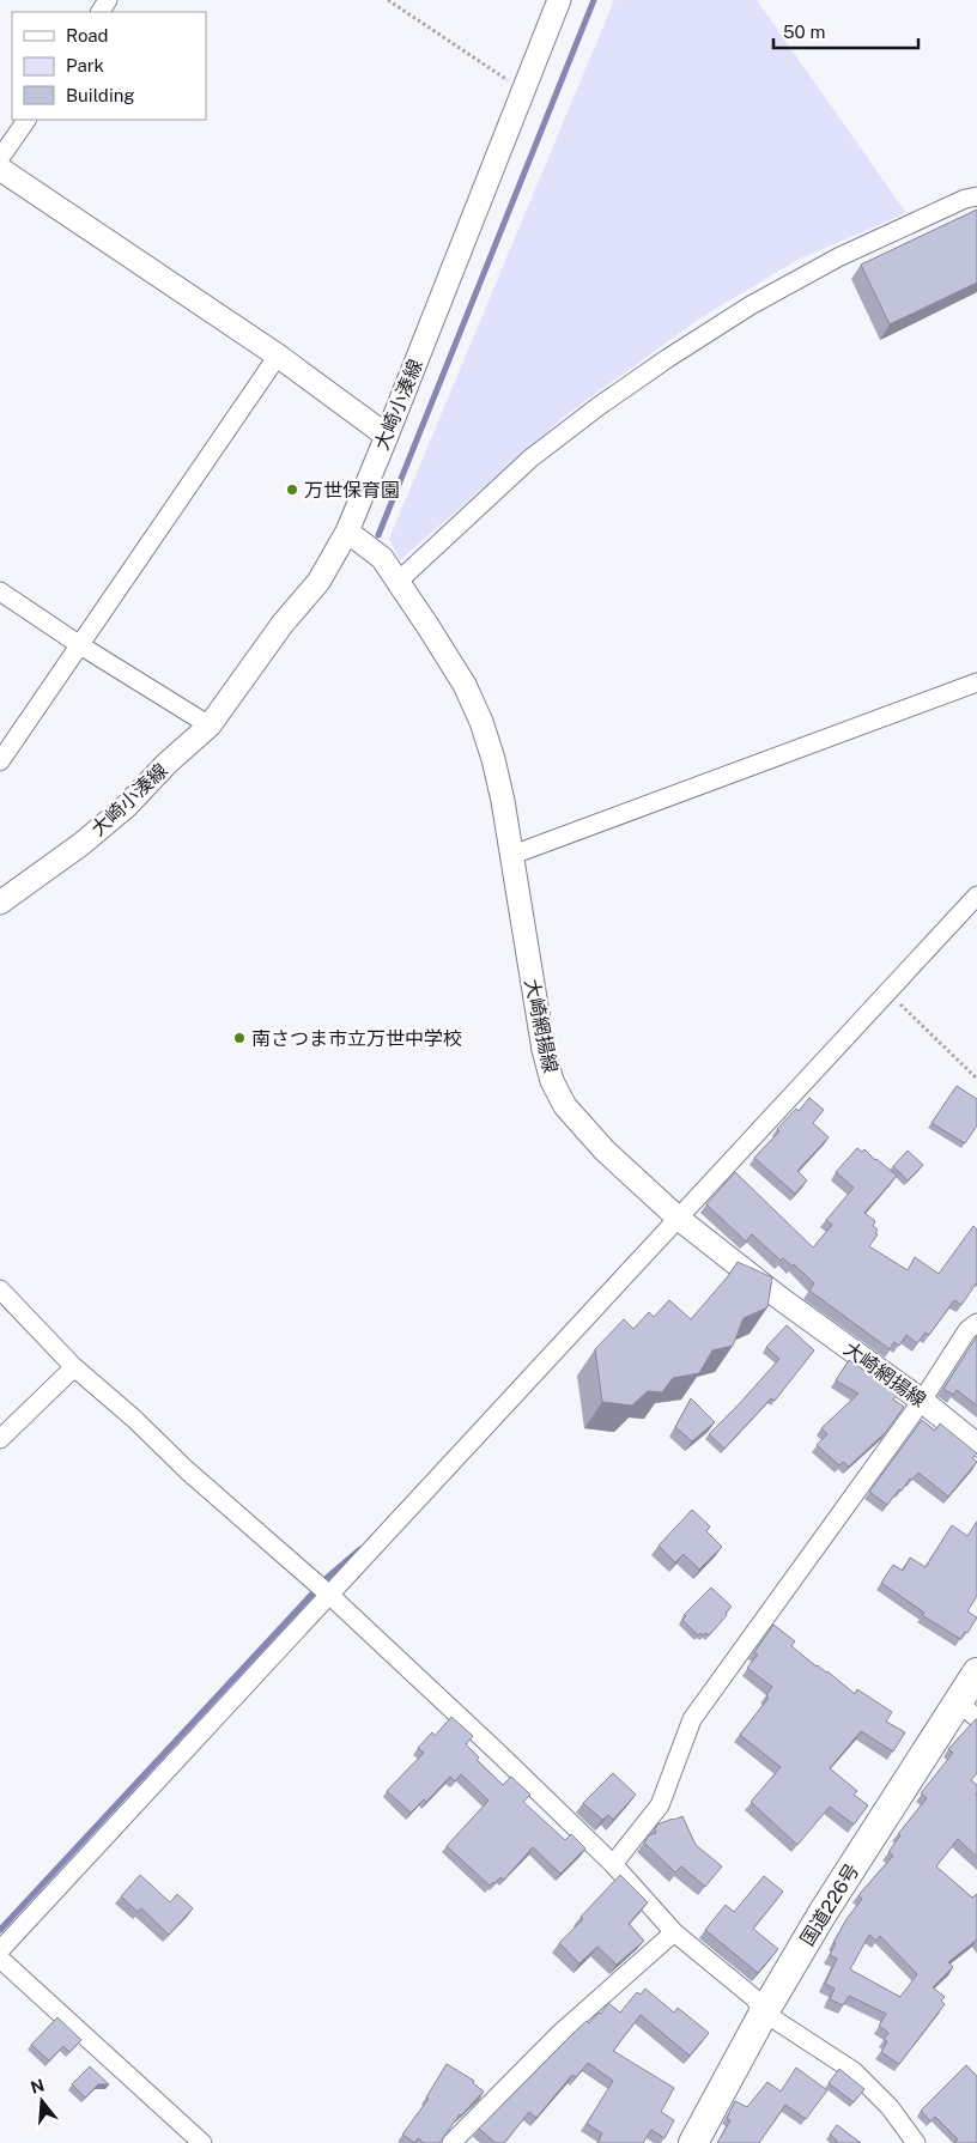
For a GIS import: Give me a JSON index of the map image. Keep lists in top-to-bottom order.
{
  "streets": {
    "highway": ["国道226号"],
    "street": ["大崎小湊線", "大崎網揚線"]
  },
  "crossings": [
    ["大崎小湊線", "大崎網揚線"]
  ],
  "places": ["万世保育園", "南さつま市立万世中学校"],
  "legend": ["Road", "Park", "Building"],
  "scale_bar": "50 m",
  "north": "top"
}
